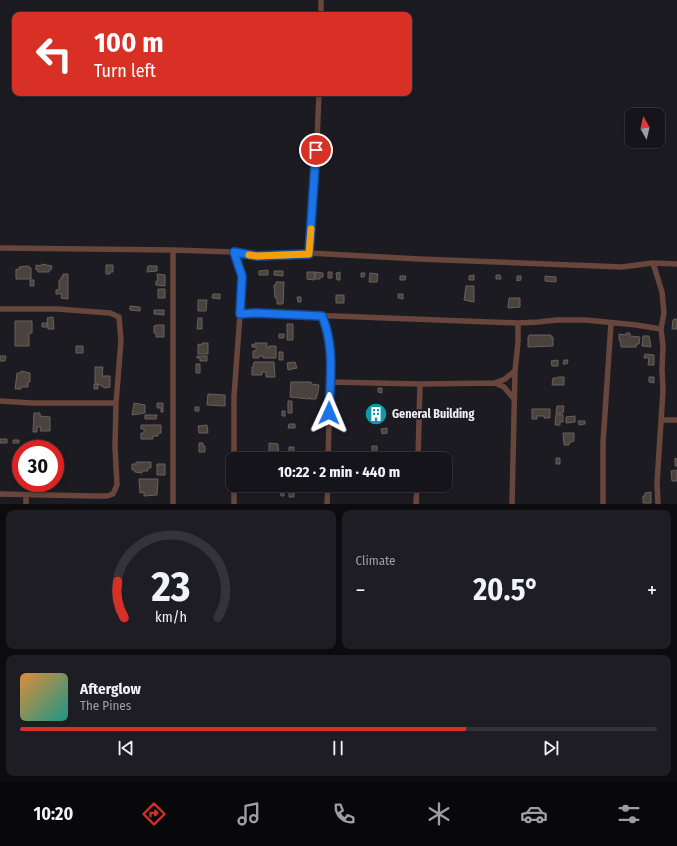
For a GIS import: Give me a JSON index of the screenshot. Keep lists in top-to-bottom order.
{
  "places": {
    "building": ["General Building"]
  },
  "north": "top",
  "page": {
    "turn": ["100 m", "Turn left"],
    "limit": "30",
    "trip": "10:22 · 2 min · 440 m",
    "tile": "Climate",
    "heat": ["−", "20.5°", "+"],
    "song": ["Afterglow", "The Pines"],
    "tabs": "10:20",
    "gauge": ["23", "km/h"]
  }
}
